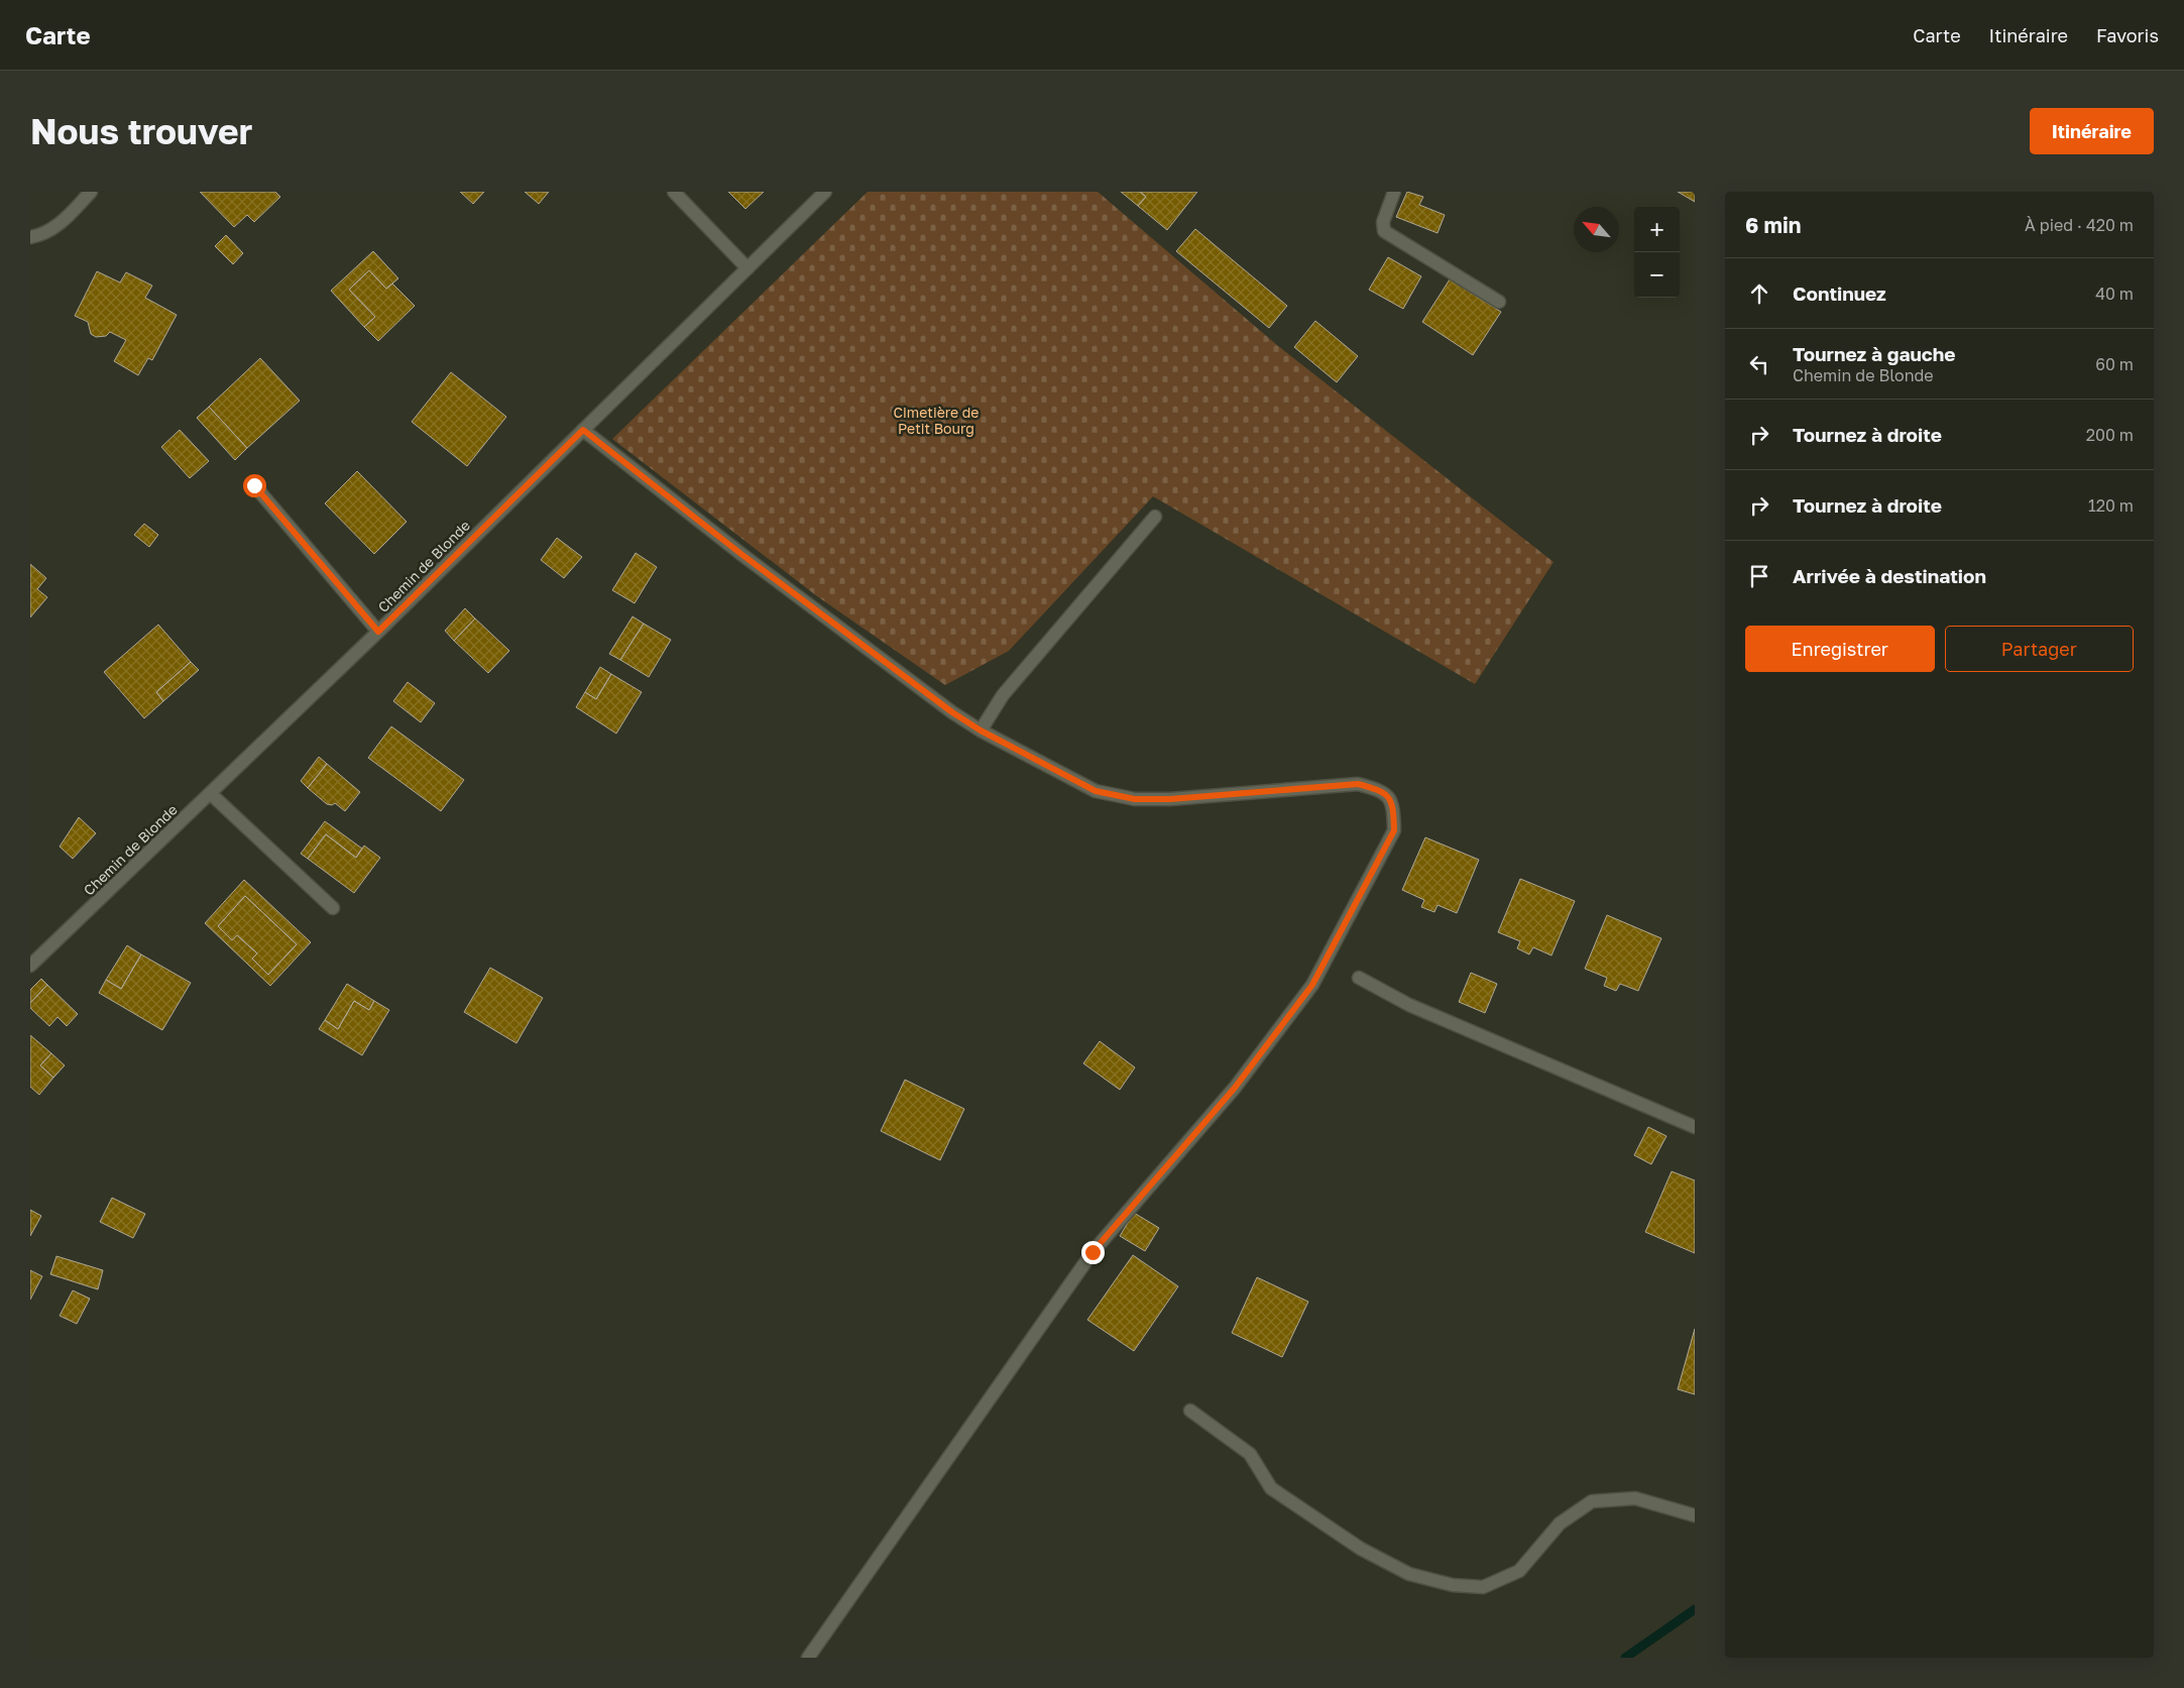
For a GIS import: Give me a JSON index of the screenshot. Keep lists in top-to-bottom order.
{
  "streets": {
    "street": ["Chemin de Blonde"]
  },
  "parks": ["Cimetière de Petit Bourg"],
  "north": "top left",
  "page": {
    "header": "Carte",
    "nav": ["Carte", "Itinéraire", "Favoris"],
    "buttons": [
      "Itinéraire",
      ["Enregistrer", "Partager"]
    ],
    "title": "Nous trouver",
    "heading": ["6 min", "À pied · 420 m"],
    "map_buttons": ["+", "−"],
    "list": [
      ["Continuez", "40 m"],
      ["Tournez à gauche", "Chemin de Blonde", "60 m"],
      ["Tournez à droite", "200 m"],
      ["Tournez à droite", "120 m"],
      "Arrivée à destination"
    ]
  }
}
